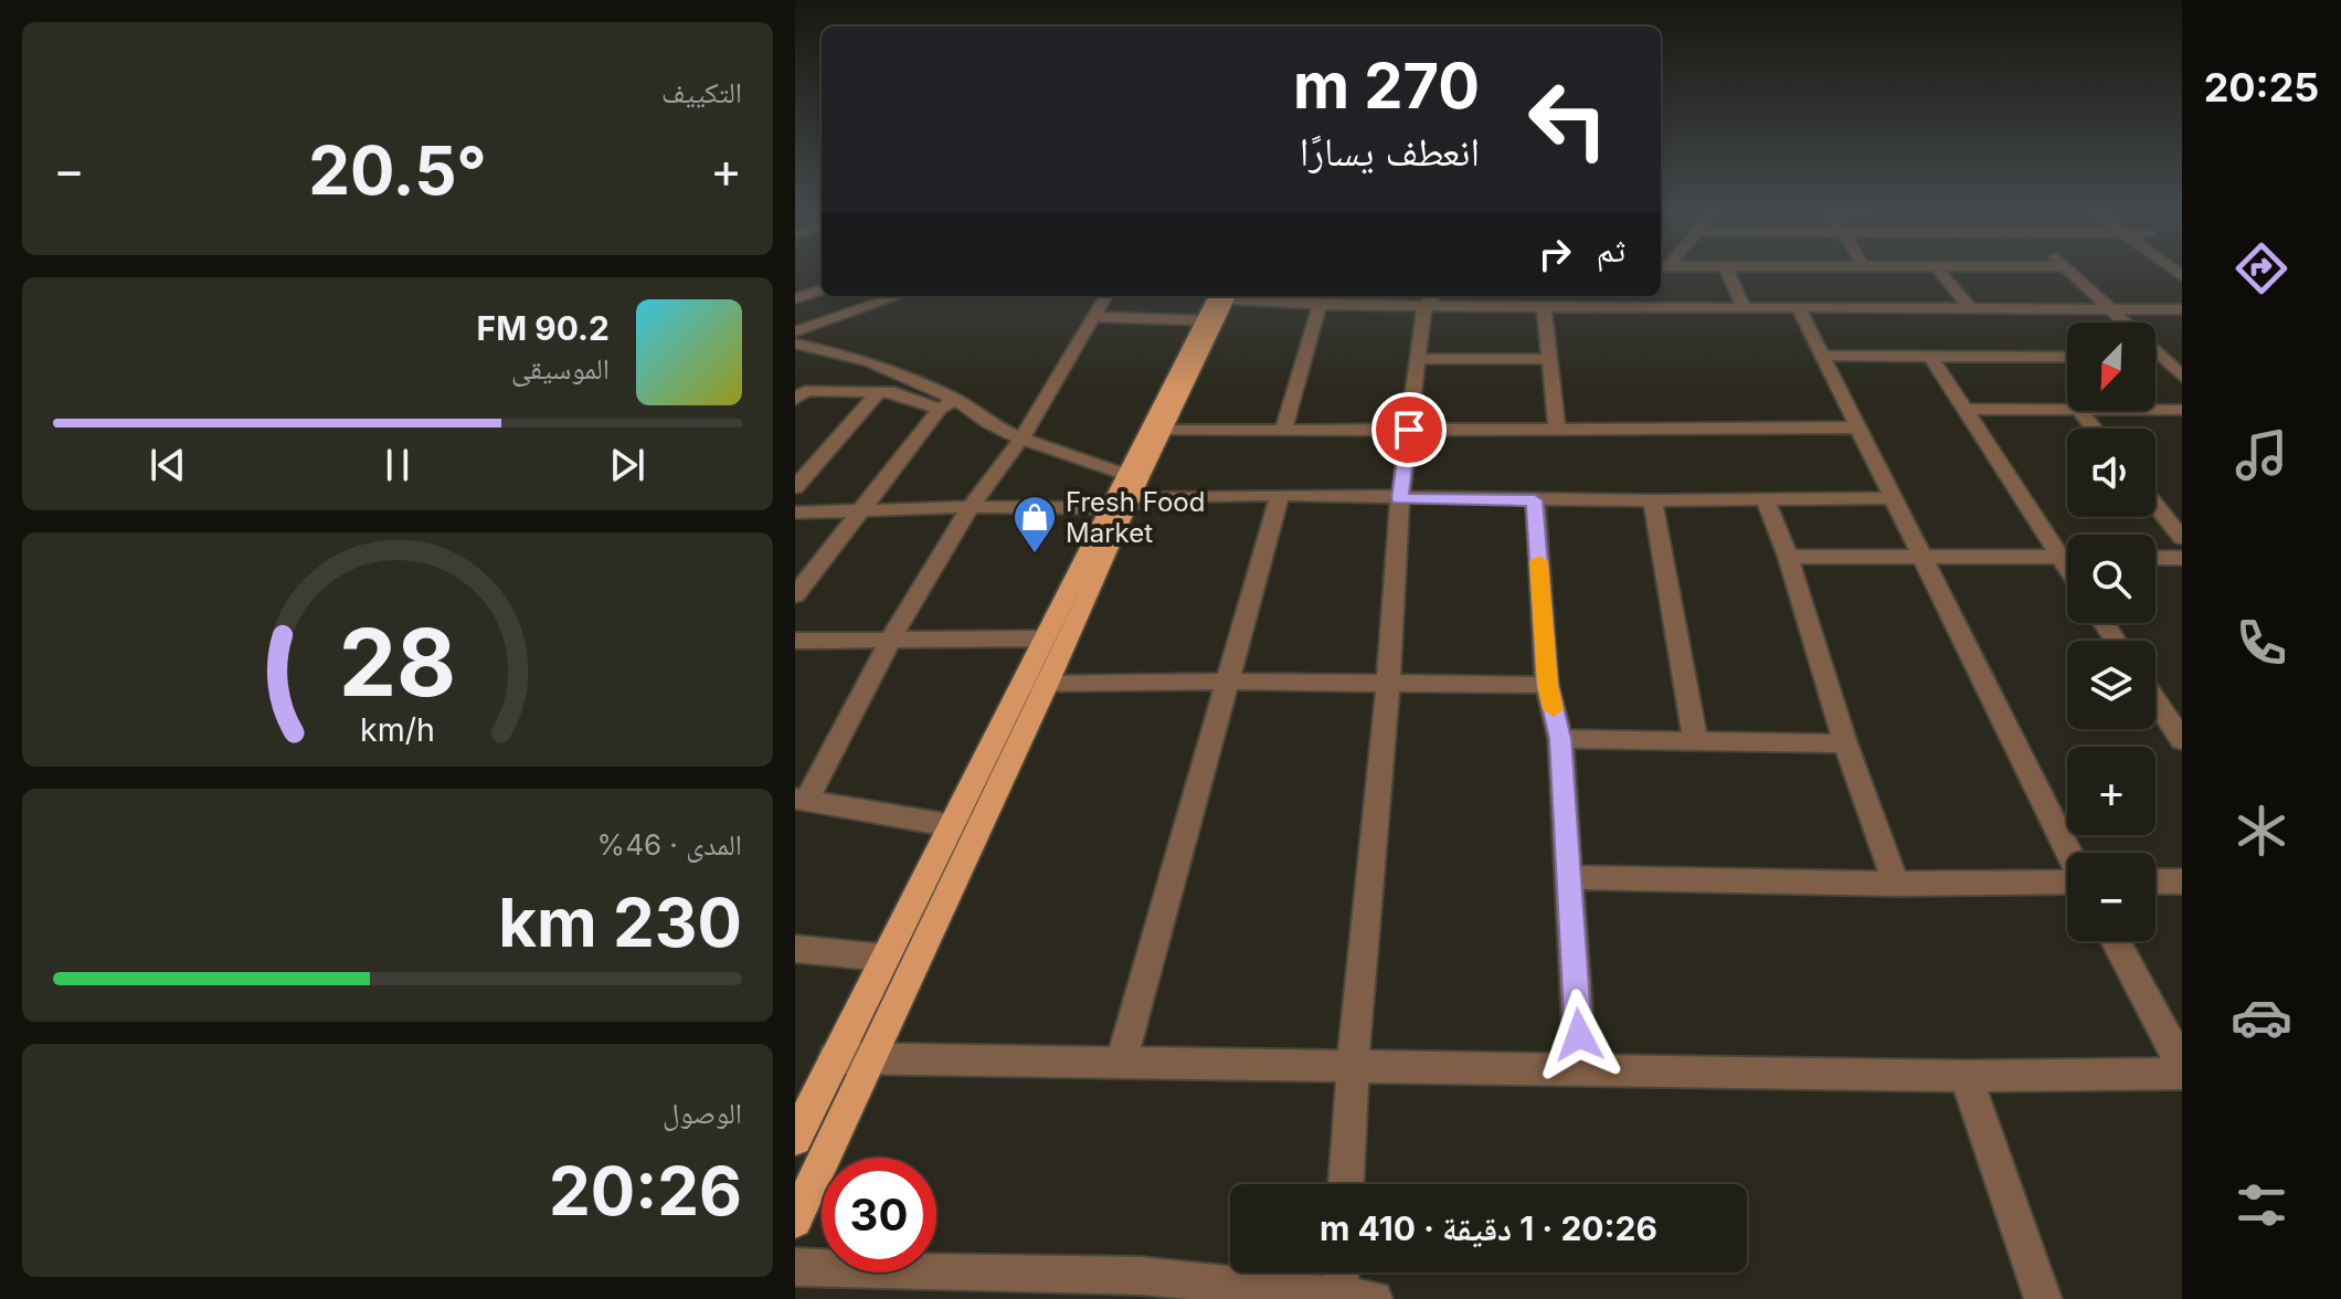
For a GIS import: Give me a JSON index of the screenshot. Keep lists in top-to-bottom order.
{
  "places": {
    "shop": ["Fresh Food Market"]
  },
  "north": "bottom left",
  "page": {
    "tabs": "20:25",
    "tile": [
      "التكييف",
      ["المدى · 46%", "230 km"],
      ["الوصول", "20:26"]
    ],
    "turn": ["270 m", "انعطف يسارًا"],
    "heat": ["−", "20.5°", "+"],
    "then": "ثم",
    "song": ["90.2 FM", "الموسيقى"],
    "map_buttons": ["+", "−"],
    "limit": "30",
    "trip": "20:26 · 1 دقيقة · 410 m",
    "gauge": ["28", "km/h"]
  }
}
